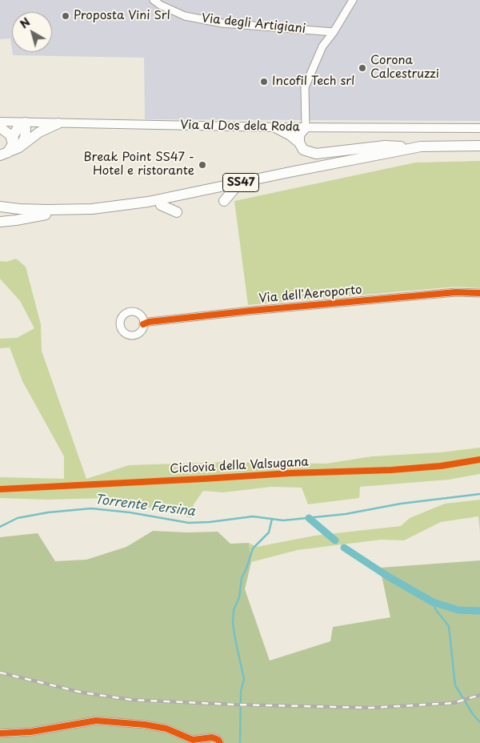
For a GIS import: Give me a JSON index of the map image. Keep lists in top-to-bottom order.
{
  "streets": {
    "highway": ["SS47"],
    "main road": ["Via al Dos dela Roda"],
    "street": ["Via degli Artigiani", "Via dell'Aeroporto"],
    "cycle path": ["Ciclovia della Valsugana"]
  },
  "water": ["Torrente Fersina"],
  "places": [
    "Proposta Vini Srl",
    "Corona Calcestruzzi",
    "Incofil Tech srl",
    "Break Point SS47 - Hotel e ristorante"
  ],
  "north": "top left"
}
